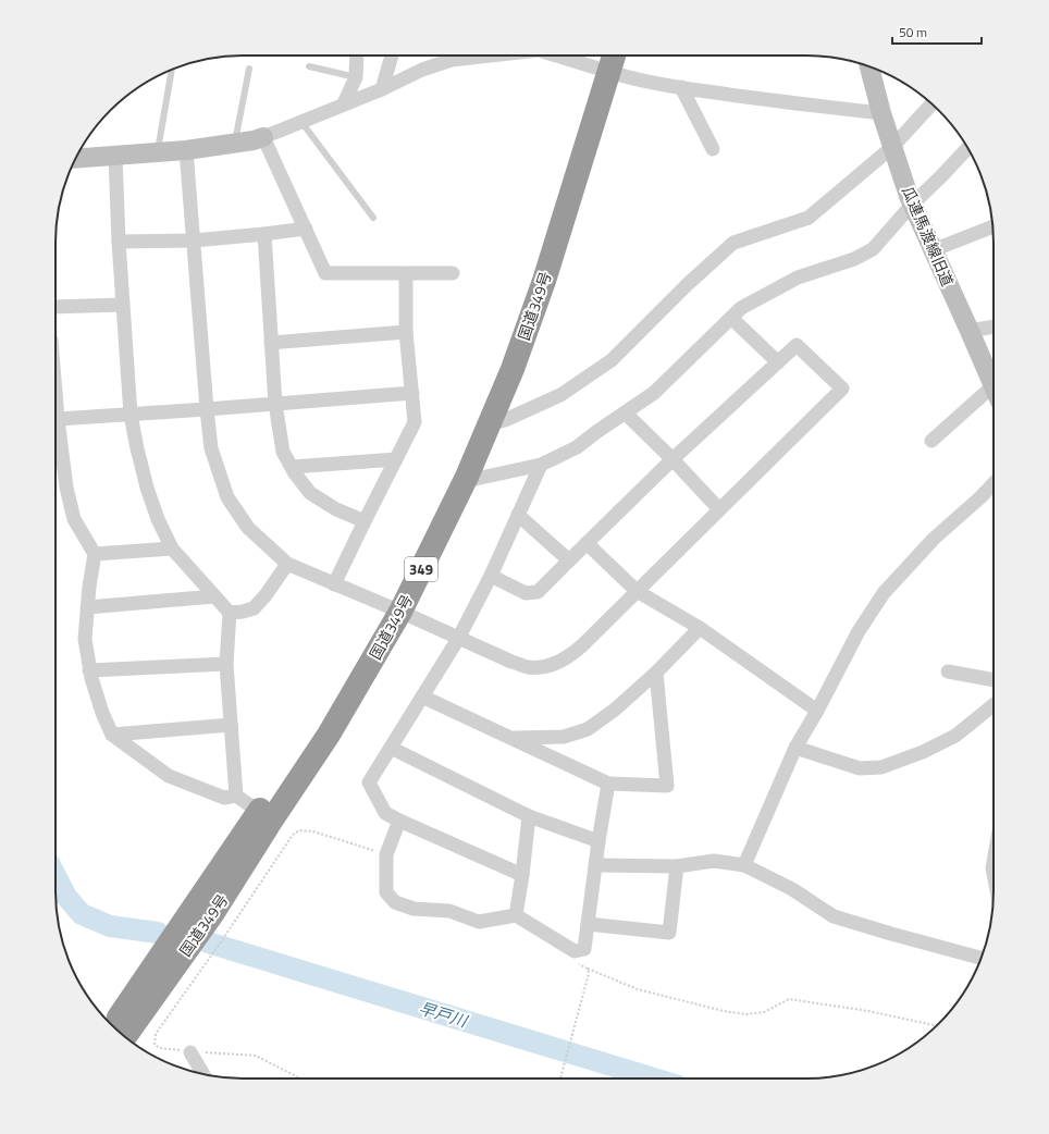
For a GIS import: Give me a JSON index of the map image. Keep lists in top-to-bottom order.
{
  "streets": {
    "highway": ["国道349号", "349"],
    "street": ["瓜連馬渡線旧道"]
  },
  "water": ["早戸川"],
  "scale_bar": "50 m"
}
